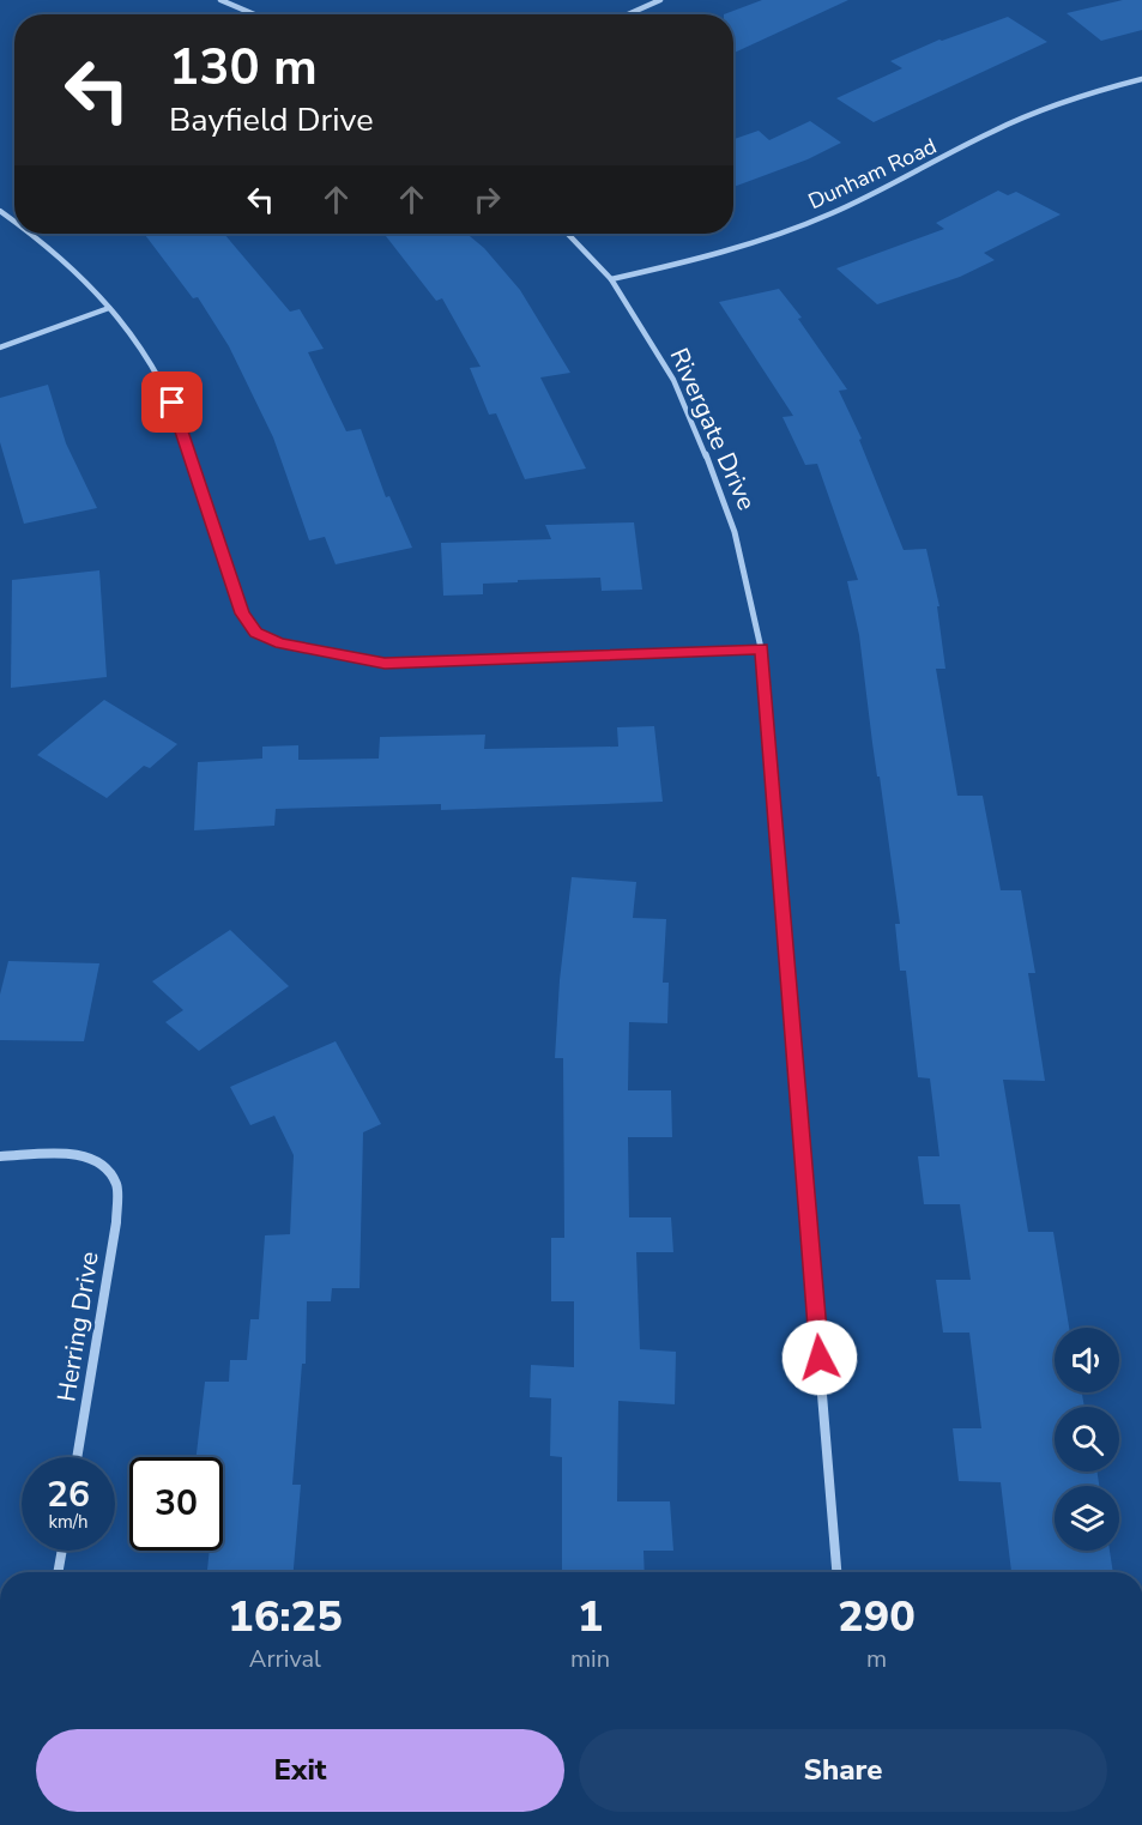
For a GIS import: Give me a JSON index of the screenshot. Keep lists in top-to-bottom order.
{
  "streets": {
    "street": ["Dunham Road", "Rivergate Drive", "Herring Drive"]
  },
  "crossings": [
    ["Dunham Road", "Rivergate Drive"]
  ],
  "page": {
    "turn": ["130 m", "Bayfield Drive"],
    "speed": "26 km/h",
    "limit": "30",
    "eta": [
      "16:25",
      "Arrival",
      "1",
      "min",
      "290",
      "m"
    ],
    "buttons": ["Exit", "Share"]
  }
}
